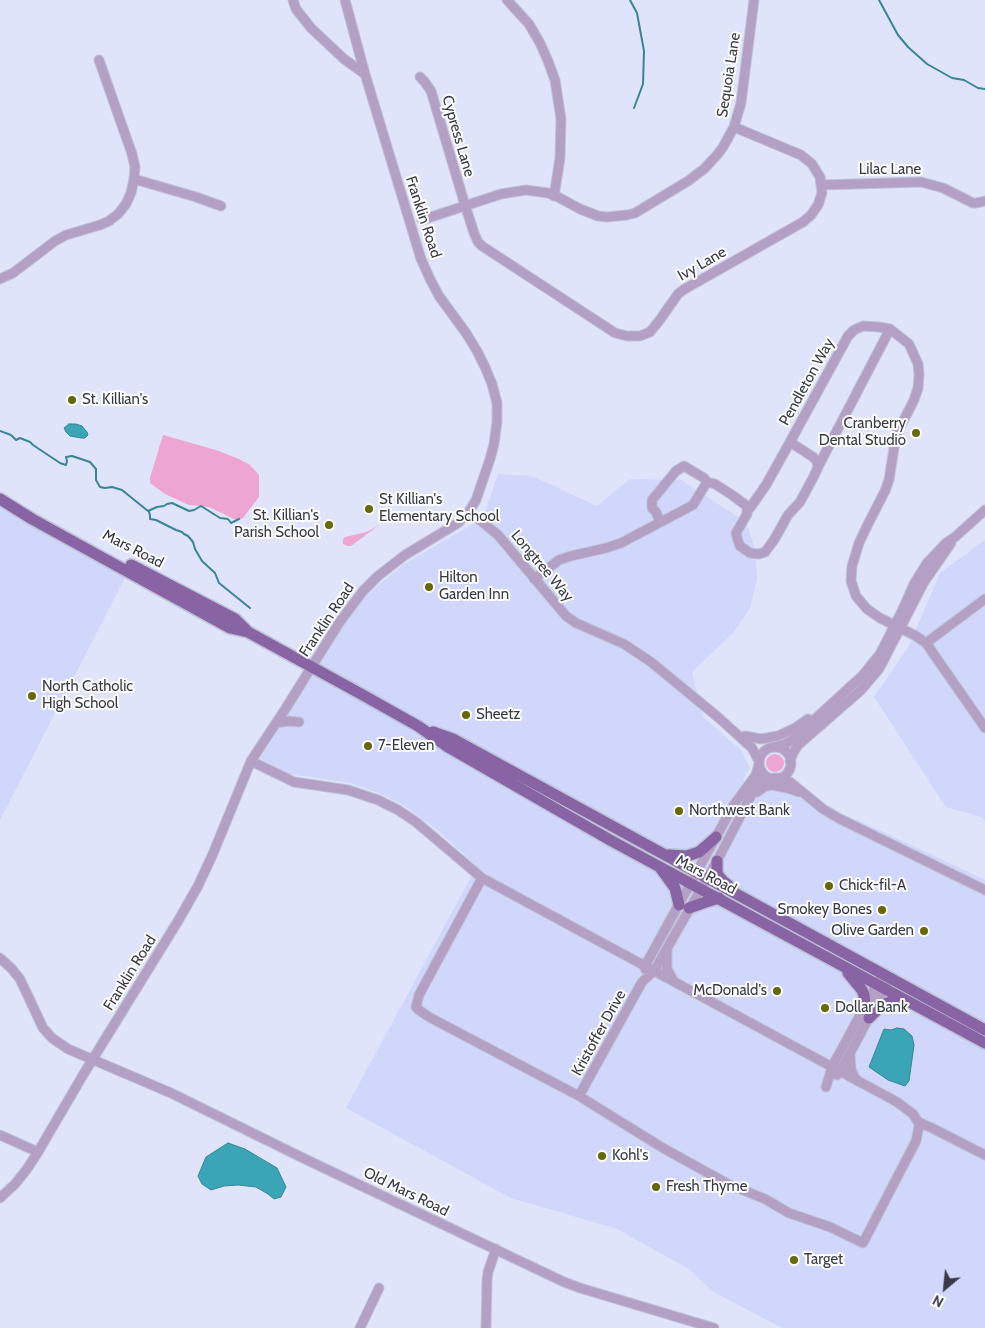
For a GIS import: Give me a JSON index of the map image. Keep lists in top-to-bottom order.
{
  "streets": {
    "main road": ["Mars Road"],
    "street": [
      "Sequoia Lane",
      "Cypress Lane",
      "Lilac Lane",
      "Franklin Road",
      "Ivy Lane",
      "Pendleton Way",
      "Longtree Way",
      "Kristoffer Drive",
      "Old Mars Road"
    ]
  },
  "crossings": [
    ["Sequoia Lane", "Cypress Lane"],
    ["Sequoia Lane", "Ivy Lane"],
    ["Cypress Lane", "Ivy Lane"],
    ["Lilac Lane", "Ivy Lane"],
    ["Franklin Road", "Mars Road"],
    ["Franklin Road", "Longtree Way"],
    ["Franklin Road", "Old Mars Road"],
    ["Mars Road", "Kristoffer Drive"]
  ],
  "places": [
    "St. Killian's",
    "Cranberry Dental Studio",
    "St Killian's Elementary School",
    "St. Killian's Parish School",
    "Hilton Garden Inn",
    "North Catholic High School",
    "Sheetz",
    "7-Eleven",
    "Northwest Bank",
    "Chick-fil-A",
    "Smokey Bones",
    "Olive Garden",
    "McDonald's",
    "Dollar Bank",
    "Kohl's",
    "Fresh Thyme",
    "Target"
  ],
  "north": "bottom left"
}
